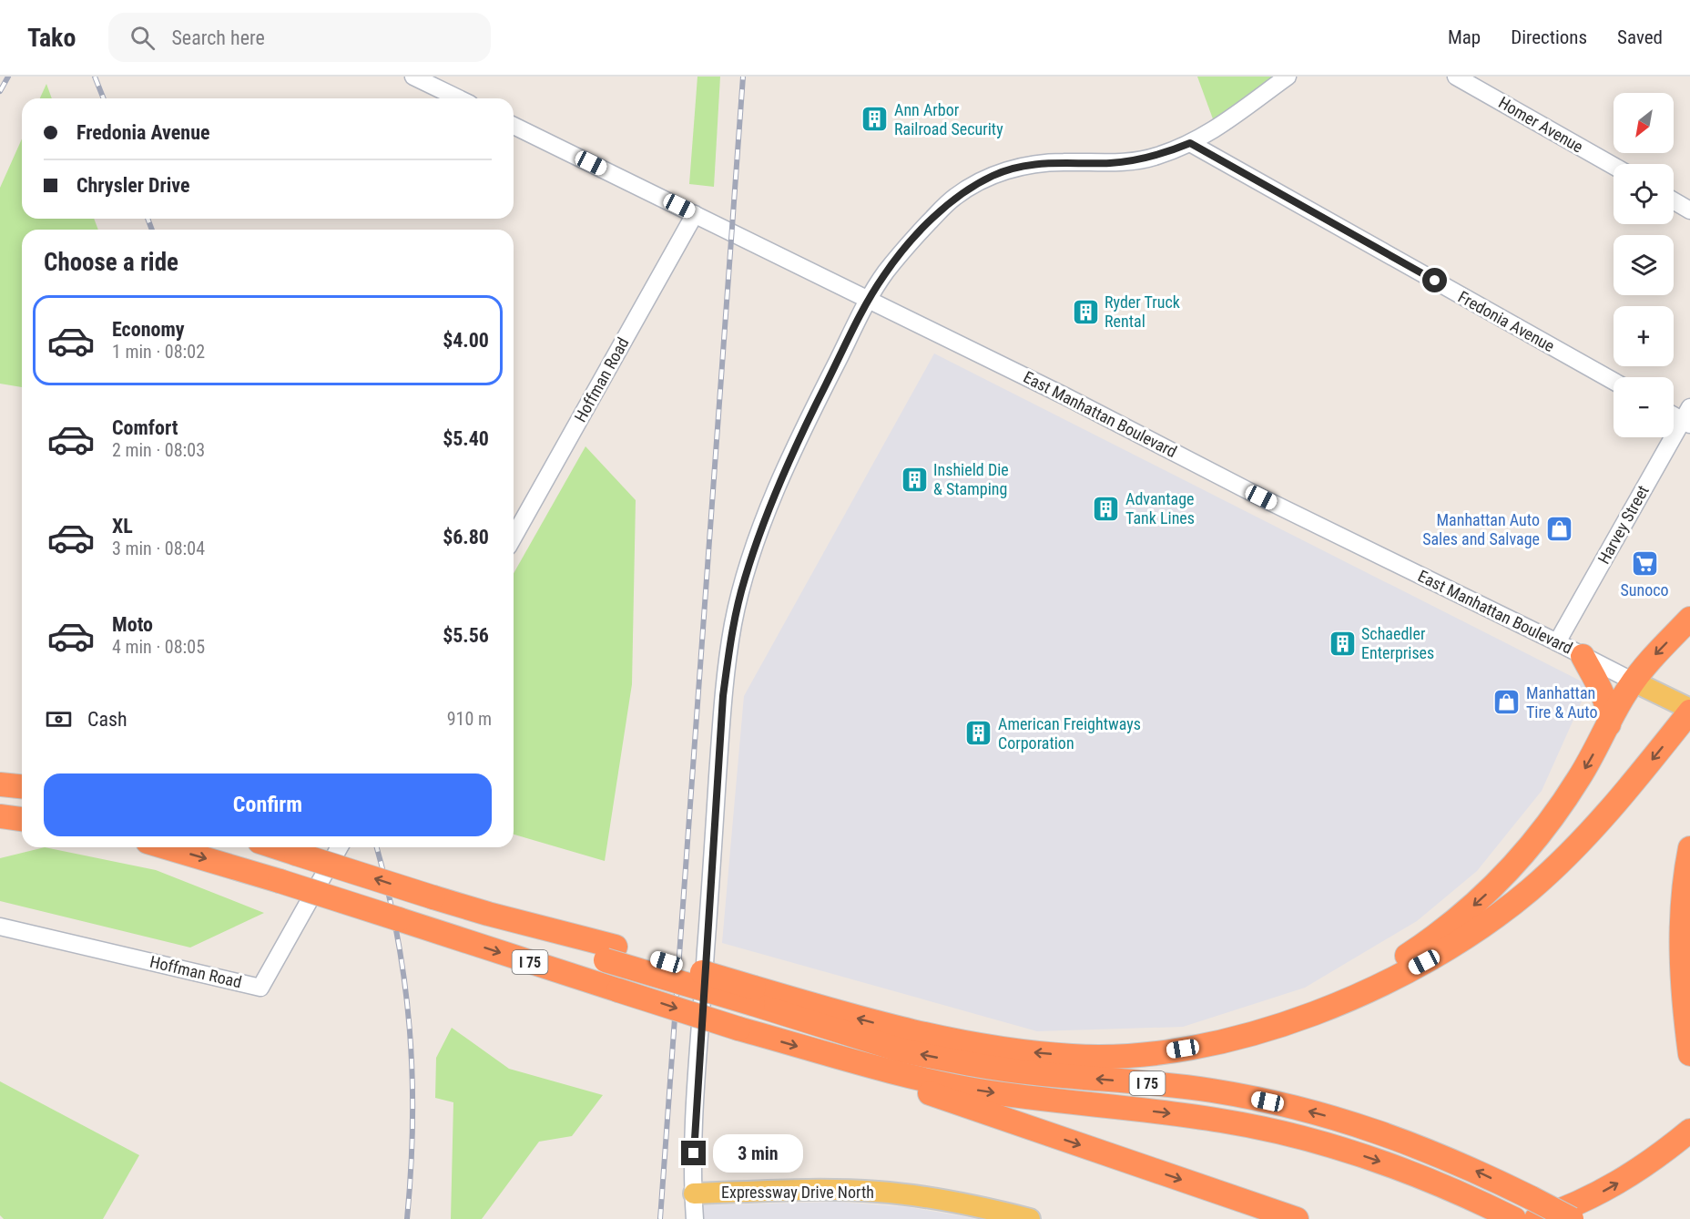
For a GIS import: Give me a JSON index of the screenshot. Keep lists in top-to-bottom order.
{
  "streets": {
    "highway": ["I 75"],
    "main road": ["East Manhattan Boulevard", "Expressway Drive North"],
    "street": [
      "Homer Avenue",
      "Fredonia Avenue",
      "Hoffman Road",
      "Harvey Street"
    ]
  },
  "crossings": [
    ["Hoffman Road", "East Manhattan Boulevard"],
    ["East Manhattan Boulevard", "Harvey Street"]
  ],
  "places": {
    "building": [
      "Ann Arbor Railroad Security",
      "Ryder Truck Rental",
      "Inshield Die & Stamping",
      "Advantage Tank Lines",
      "Schaedler Enterprises",
      "American Freightways Corporation"
    ],
    "shop": ["Manhattan Auto Sales and Salvage", "Manhattan Tire & Auto"],
    "supermarket": ["Sunoco"]
  },
  "north": "bottom left",
  "page": {
    "header": "Tako",
    "search": "Search here",
    "nav": ["Map", "Directions", "Saved"],
    "map_buttons": ["+", "−"],
    "banner": ["Fredonia Avenue", "Chrysler Drive"],
    "heading": "Choose a ride",
    "list": [
      {
        "name": "Economy",
        "note": "1 min · 08:02",
        "value": "$4.00"
      },
      {
        "name": "Comfort",
        "note": "2 min · 08:03",
        "value": "$5.40"
      },
      {
        "name": "XL",
        "note": "3 min · 08:04",
        "value": "$6.80"
      },
      {
        "name": "Moto",
        "note": "4 min · 08:05",
        "value": "$5.56"
      }
    ],
    "pay": ["Cash", "910 m"],
    "buttons": "Confirm",
    "bubble": "3 min"
  }
}
